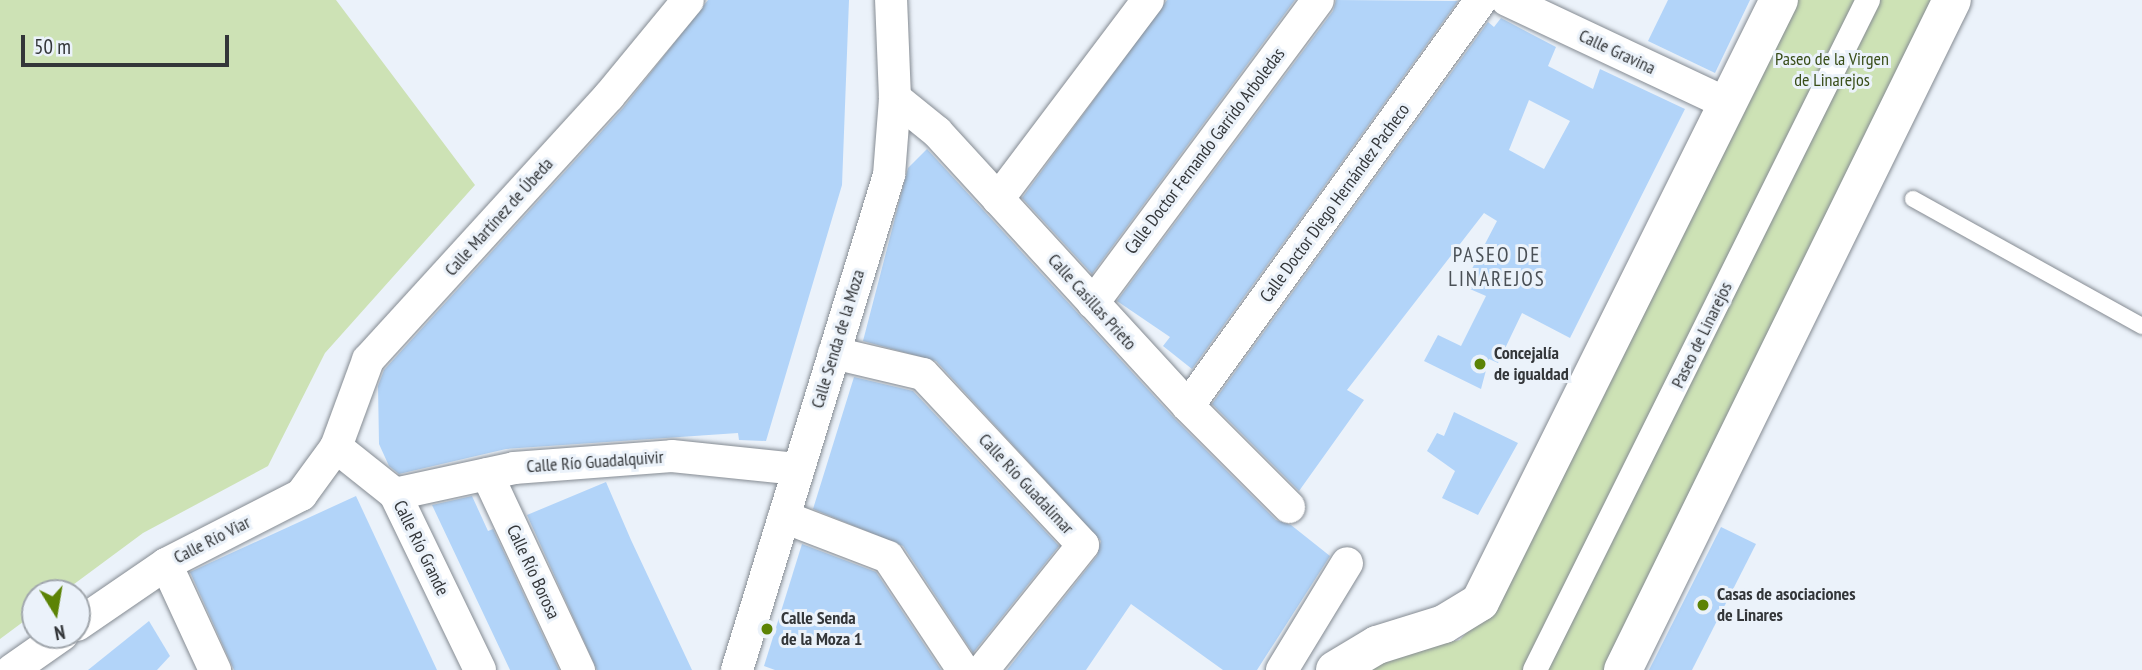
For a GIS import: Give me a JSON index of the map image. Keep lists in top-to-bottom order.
{
  "streets": {
    "street": [
      "Calle Gravina",
      "Calle Doctor Fernando Garrido Arboledas",
      "Calle Doctor Diego Hernández Pacheco",
      "Calle Martínez de Úbeda",
      "Calle Casillas Prieto",
      "Paseo de Linarejos",
      "Calle Senda de la Moza",
      "Calle Río Guadalquivir",
      "Calle Río Guadalimar",
      "Calle Río Viar",
      "Calle Río Grande",
      "Calle Río Borosa"
    ]
  },
  "crossings": [
    ["Calle Doctor Fernando Garrido Arboledas", "Calle Casillas Prieto"],
    ["Calle Doctor Diego Hernández Pacheco", "Calle Casillas Prieto"],
    ["Calle Martínez de Úbeda", "Calle Río Viar"],
    ["Calle Martínez de Úbeda", "Calle Río Grande"],
    ["Calle Casillas Prieto", "Calle Senda de la Moza"],
    ["Calle Senda de la Moza", "Calle Río Guadalquivir"],
    ["Calle Senda de la Moza", "Calle Río Guadalimar"],
    ["Calle Río Guadalquivir", "Calle Río Grande"],
    ["Calle Río Guadalquivir", "Calle Río Borosa"],
    ["Calle Río Viar", "Calle Río Grande"]
  ],
  "districts": ["PASEO DE LINAREJOS"],
  "parks": ["Paseo de la Virgen de Linarejos"],
  "places": ["Concejalía de igualdad", "Casas de asociaciones de Linares", "Calle Senda de la Moza 1"],
  "scale_bar": "50 m",
  "north": "bottom"
}
